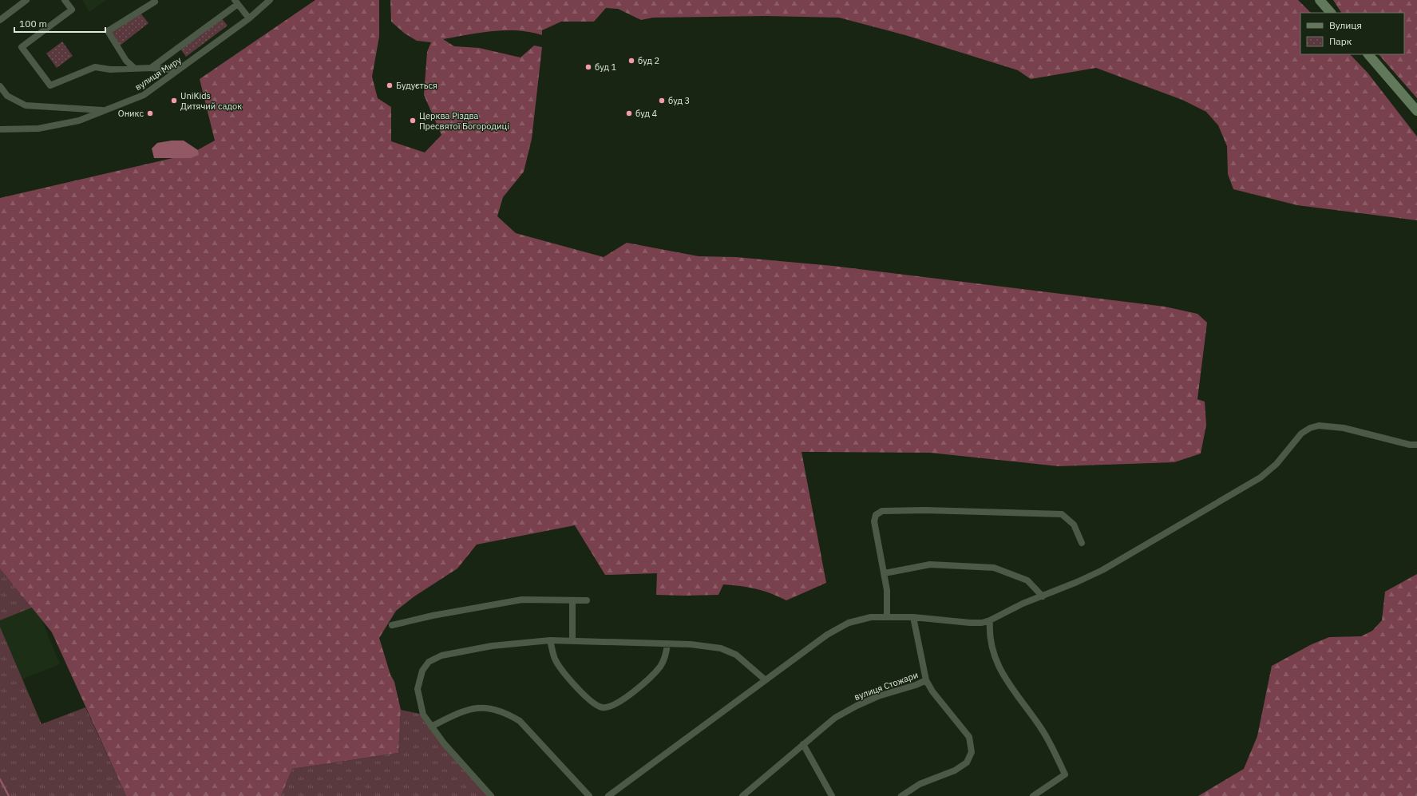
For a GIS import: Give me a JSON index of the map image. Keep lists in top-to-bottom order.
{
  "streets": {
    "street": ["вулиця Миру", "вулиця Стожари"]
  },
  "places": [
    "буд 2",
    "буд 1",
    "Будується",
    "UniKids Дитячий садок",
    "буд 3",
    "Оникс",
    "буд 4",
    "Церква Різдва Пресвятої Богородиці"
  ],
  "legend": ["Вулиця", "Парк"],
  "scale_bar": "100 m"
}
